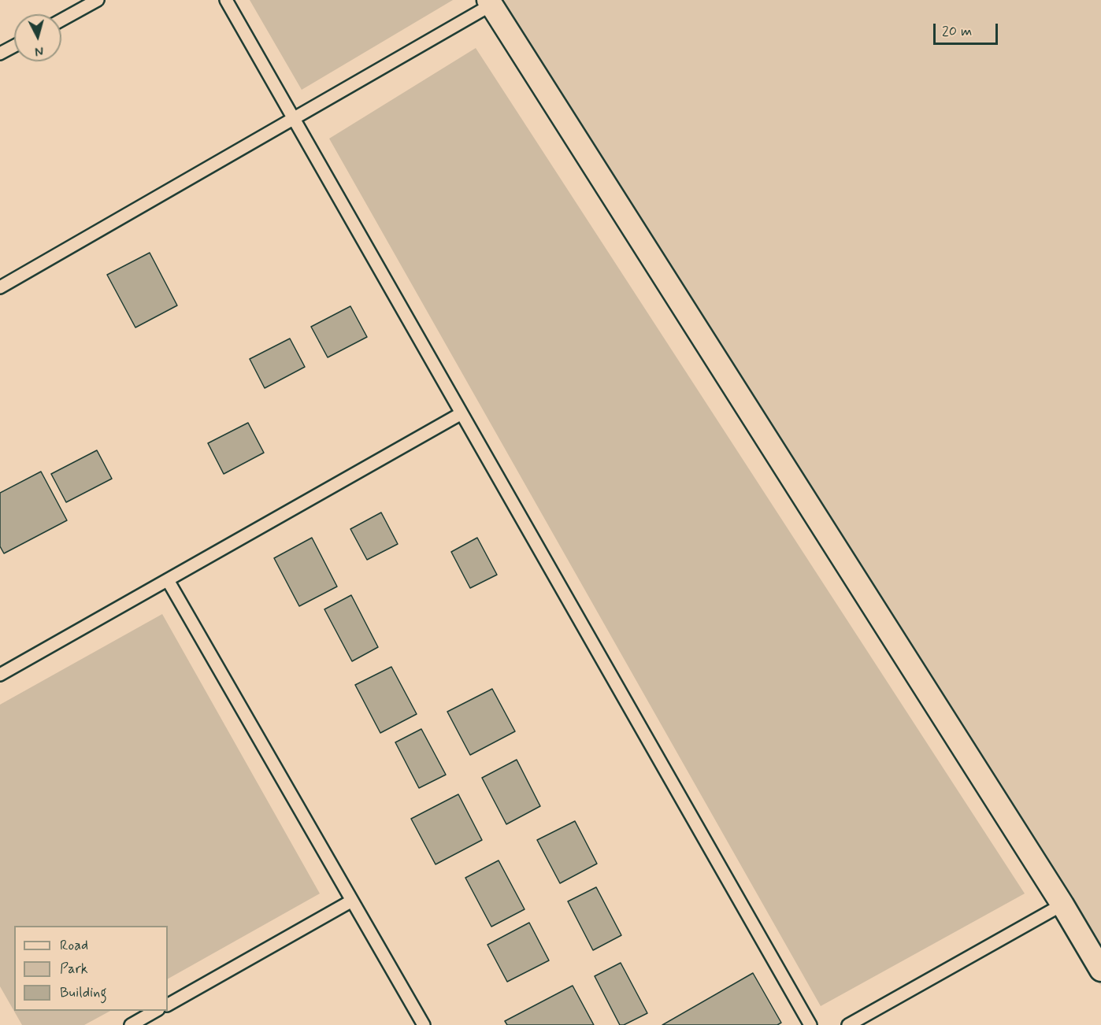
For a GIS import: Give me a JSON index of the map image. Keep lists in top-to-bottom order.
{
  "legend": ["Road", "Park", "Building"],
  "scale_bar": "20 m",
  "north": "bottom"
}
